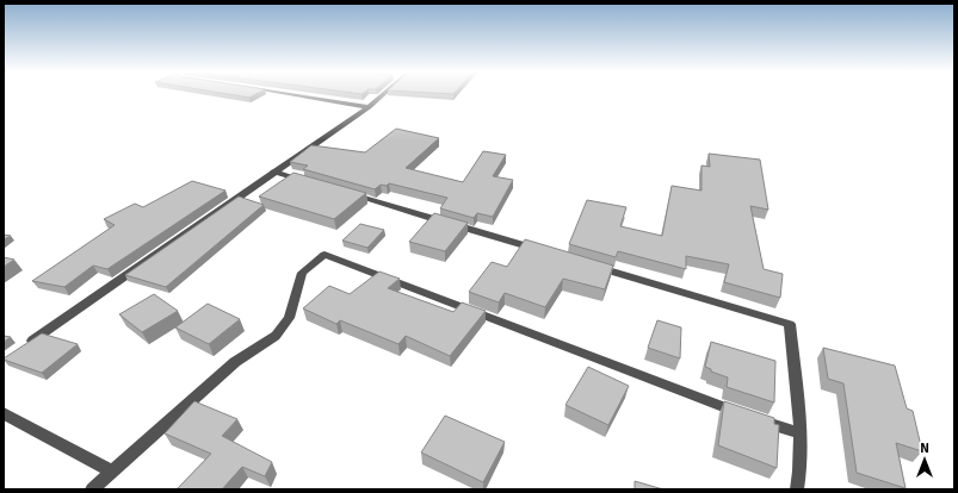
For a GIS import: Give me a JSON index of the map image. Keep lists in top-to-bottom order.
{
  "north": "top"
}
